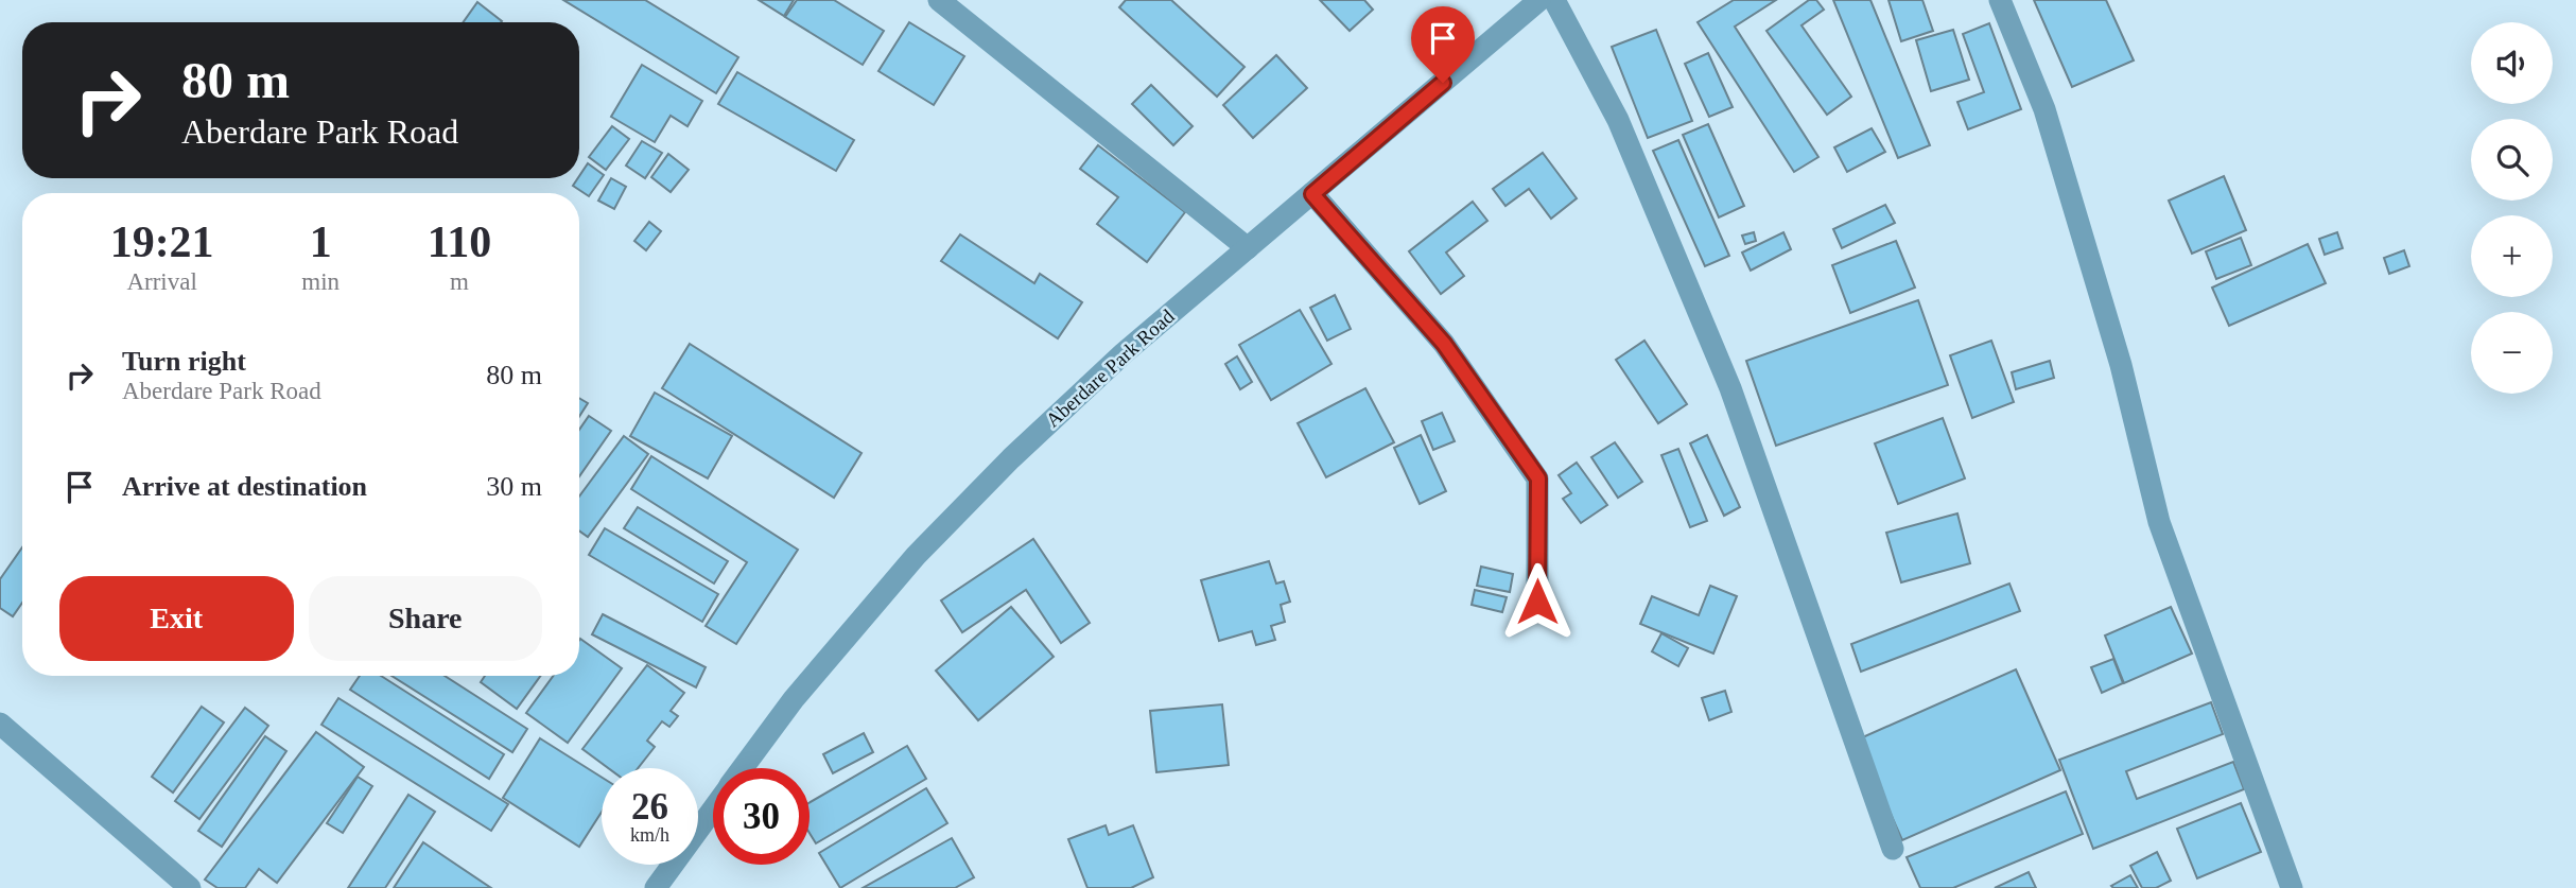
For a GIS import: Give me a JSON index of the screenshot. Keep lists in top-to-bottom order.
{
  "streets": {
    "street": ["Aberdare Park Road"]
  },
  "page": {
    "map_buttons": ["+", "−"],
    "turn": ["80 m", "Aberdare Park Road"],
    "eta": [
      "19:21",
      "Arrival",
      "1",
      "min",
      "110",
      "m"
    ],
    "list": [
      {
        "name": "Turn right",
        "note": "Aberdare Park Road",
        "value": "80 m"
      },
      {
        "name": "Arrive at destination",
        "value": "30 m"
      }
    ],
    "buttons": ["Exit", "Share"],
    "speed": "26 km/h",
    "limit": "30"
  }
}
